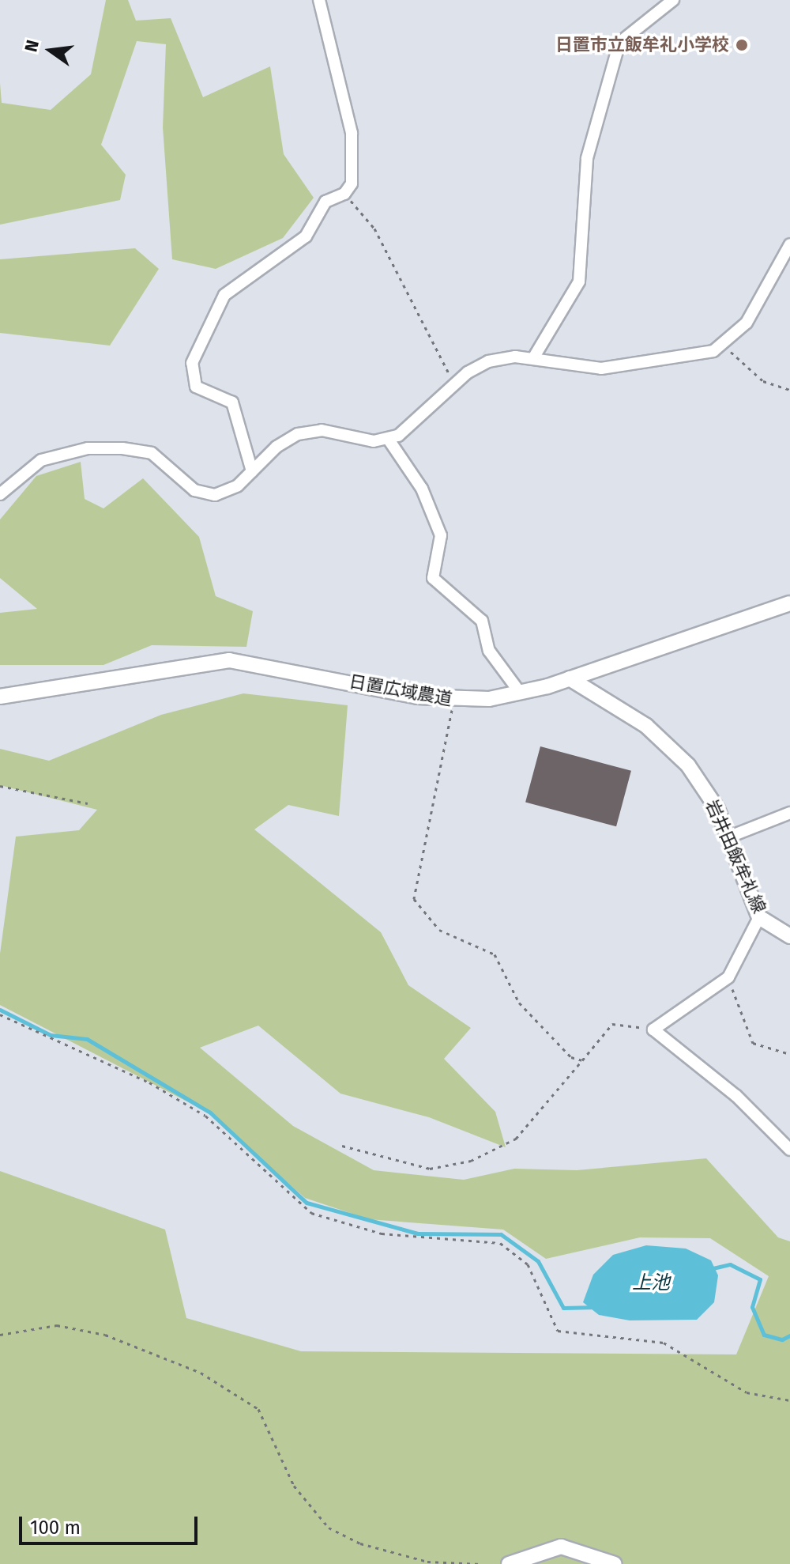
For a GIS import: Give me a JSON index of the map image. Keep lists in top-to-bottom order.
{
  "streets": {
    "street": ["日置広域農道", "岩井田飯牟礼線"]
  },
  "crossings": [
    ["日置広域農道", "岩井田飯牟礼線"]
  ],
  "water": ["上池"],
  "places": ["日置市立飯牟礼小学校"],
  "scale_bar": "100 m",
  "north": "left"
}
